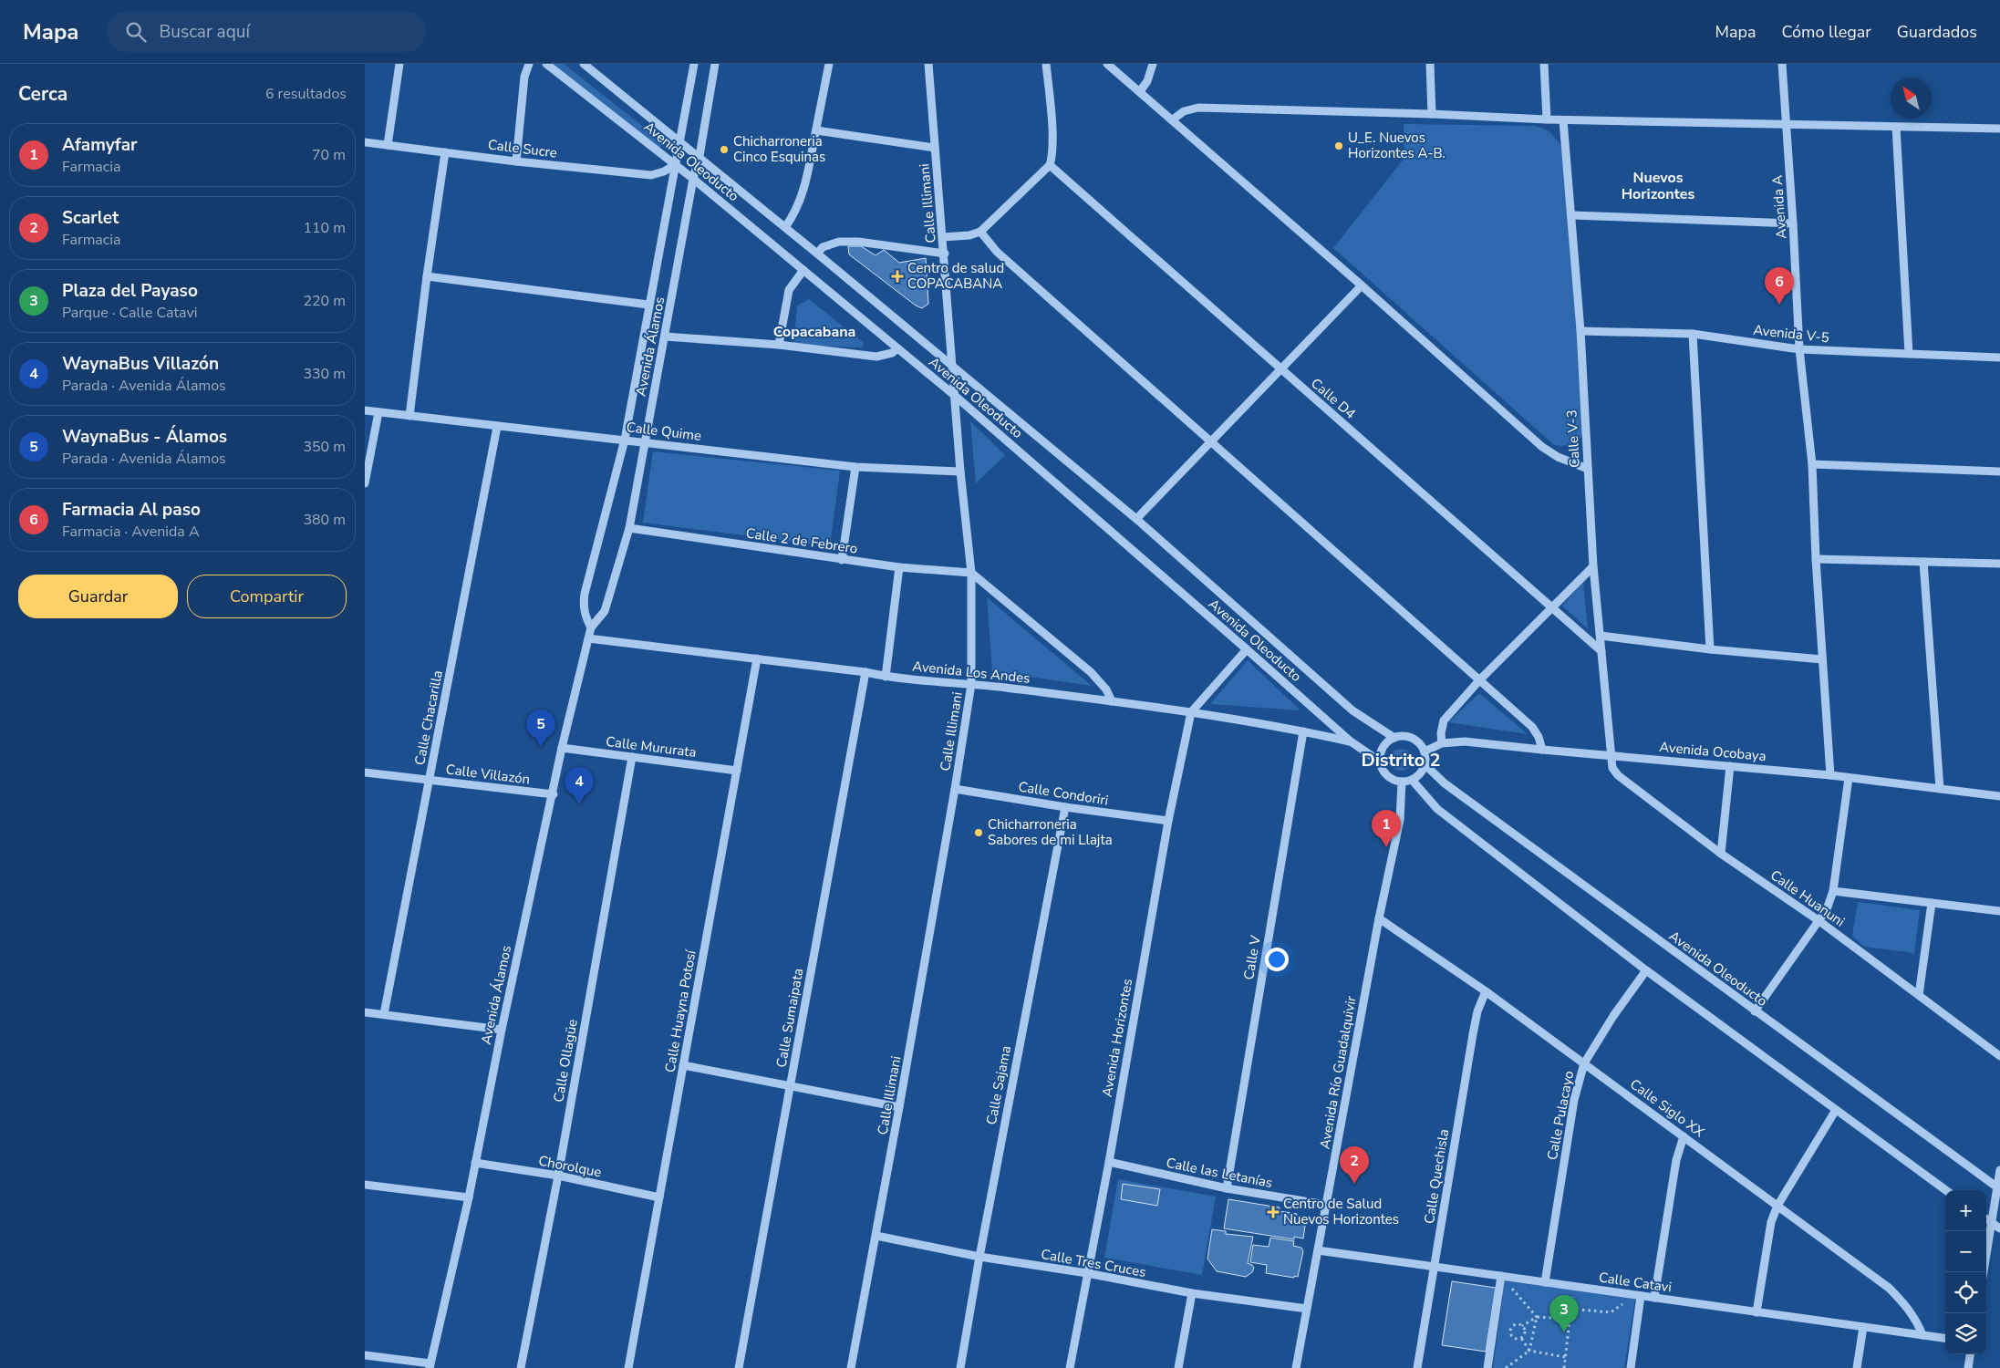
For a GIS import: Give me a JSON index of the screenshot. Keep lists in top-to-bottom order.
{
  "streets": {
    "street": [
      "Calle Sucre",
      "Avenida Oleoducto",
      "Calle Illimani",
      "Avenida A",
      "Avenida V-5",
      "Avenida Álamos",
      "Calle D4",
      "Calle Quime",
      "Calle V-3",
      "Calle 2 de Febrero",
      "Avenida Los Andes",
      "Calle Chacarilla",
      "Calle Mururata",
      "Avenida Ocobaya",
      "Calle Villazón",
      "Calle Condoriri",
      "Calle Huanuni",
      "Calle V",
      "Calle Huayna Potosí",
      "Calle Sumaipata",
      "Avenida Horizontes",
      "Calle Ollagüe",
      "Avenida Río Guadalquivir",
      "Calle Sajama",
      "Calle Siglo XX",
      "Calle Pulacayo",
      "Chorolque",
      "Calle las Letanías",
      "Calle Quechisla",
      "Calle Tres Cruces",
      "Calle Catavi"
    ]
  },
  "crossings": [
    ["Calle Sucre", "Avenida Oleoducto"],
    ["Calle Sucre", "Avenida Álamos"],
    ["Avenida Oleoducto", "Calle Illimani"],
    ["Avenida Oleoducto", "Avenida Álamos"],
    ["Avenida Oleoducto", "Avenida Los Andes"],
    ["Avenida Oleoducto", "Avenida Ocobaya"],
    ["Avenida Oleoducto", "Avenida Río Guadalquivir"],
    ["Calle Illimani", "Calle Quime"],
    ["Calle Illimani", "Calle 2 de Febrero"],
    ["Calle Illimani", "Avenida Los Andes"],
    ["Calle Illimani", "Calle Condoriri"],
    ["Calle Illimani", "Calle Tres Cruces"],
    ["Avenida A", "Avenida V-5"],
    ["Avenida A", "Avenida Ocobaya"],
    ["Avenida V-5", "Calle V-3"],
    ["Avenida Álamos", "Calle Quime"],
    ["Avenida Álamos", "Calle 2 de Febrero"],
    ["Avenida Álamos", "Avenida Los Andes"],
    ["Avenida Álamos", "Calle Mururata"],
    ["Avenida Álamos", "Calle Villazón"],
    ["Avenida Álamos", "Chorolque"],
    ["Calle D4", "Calle V-3"],
    ["Calle Quime", "Calle Chacarilla"],
    ["Calle V-3", "Avenida Ocobaya"],
    ["Calle V-3", "Calle Huanuni"],
    ["Avenida Los Andes", "Calle V"],
    ["Avenida Los Andes", "Calle Huayna Potosí"],
    ["Avenida Los Andes", "Calle Sumaipata"],
    ["Avenida Los Andes", "Avenida Horizontes"],
    ["Calle Chacarilla", "Calle Villazón"],
    ["Calle Mururata", "Calle Huayna Potosí"],
    ["Calle Mururata", "Calle Ollagüe"],
    ["Avenida Ocobaya", "Calle Huanuni"],
    ["Avenida Ocobaya", "Avenida Río Guadalquivir"],
    ["Calle Condoriri", "Avenida Horizontes"],
    ["Calle Condoriri", "Calle Sajama"],
    ["Calle V", "Calle las Letanías"],
    ["Calle Huayna Potosí", "Chorolque"],
    ["Avenida Horizontes", "Calle las Letanías"],
    ["Avenida Horizontes", "Calle Tres Cruces"],
    ["Calle Ollagüe", "Chorolque"],
    ["Avenida Río Guadalquivir", "Calle Siglo XX"],
    ["Avenida Río Guadalquivir", "Calle las Letanías"],
    ["Avenida Río Guadalquivir", "Calle Tres Cruces"],
    ["Avenida Río Guadalquivir", "Calle Catavi"],
    ["Calle Sajama", "Calle Tres Cruces"],
    ["Calle Siglo XX", "Calle Pulacayo"],
    ["Calle Siglo XX", "Calle Quechisla"],
    ["Calle Siglo XX", "Calle Catavi"],
    ["Calle Pulacayo", "Calle Catavi"],
    ["Calle Quechisla", "Calle Catavi"]
  ],
  "districts": ["Nuevos Horizontes", "Copacabana", "Distrito 2"],
  "places": {
    "other": ["U_E. Nuevos Horizontes A-B.", "Chicharroneria Cinco Esquinas", "Chicharroneria Sabores de mi Llajta"],
    "health": ["Centro de salud COPACABANA", "Centro de Salud Nuevos Horizontes"]
  },
  "north": "top left",
  "page": {
    "header": "Mapa",
    "search": "Buscar aquí",
    "nav": ["Mapa", "Cómo llegar", "Guardados"],
    "heading": ["Cerca", "6 resultados"],
    "list": [
      {
        "mark": "1",
        "name": "Afamyfar",
        "note": "Farmacia",
        "value": "70 m"
      },
      {
        "mark": "2",
        "name": "Scarlet",
        "note": "Farmacia",
        "value": "110 m"
      },
      {
        "mark": "3",
        "name": "Plaza del Payaso",
        "note": "Parque · Calle Catavi",
        "value": "220 m"
      },
      {
        "mark": "4",
        "name": "WaynaBus Villazón",
        "note": "Parada · Avenida Álamos",
        "value": "330 m"
      },
      {
        "mark": "5",
        "name": "WaynaBus - Álamos",
        "note": "Parada · Avenida Álamos",
        "value": "350 m"
      },
      {
        "mark": "6",
        "name": "Farmacia Al paso",
        "note": "Farmacia · Avenida A",
        "value": "380 m"
      }
    ],
    "pins": [
      "6",
      "5",
      "4",
      "1",
      "2",
      "3"
    ],
    "buttons": ["Guardar", "Compartir"],
    "map_buttons": ["+", "−"]
  }
}
